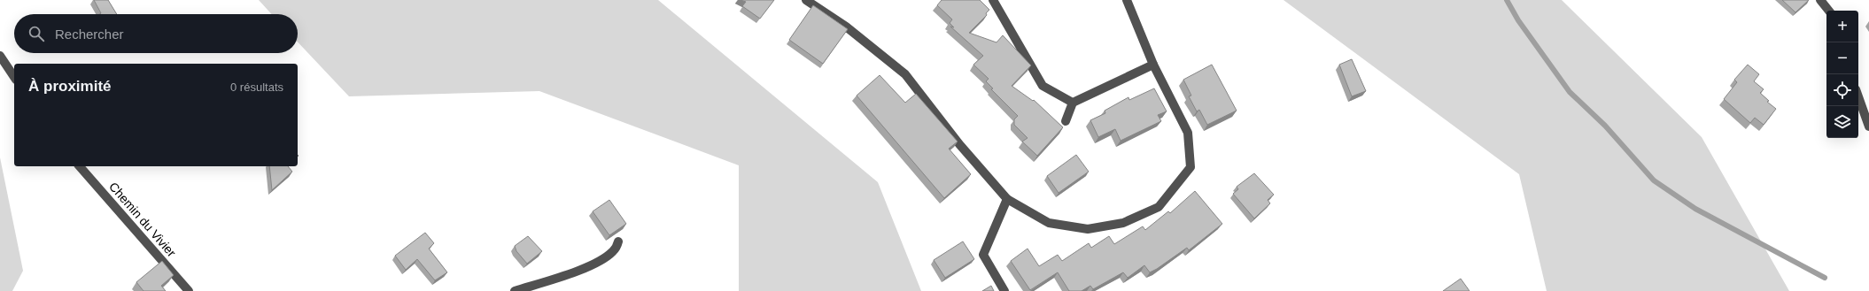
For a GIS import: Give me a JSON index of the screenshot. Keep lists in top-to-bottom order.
{
  "streets": {
    "street": ["Chemin du Vivier"]
  },
  "page": {
    "map_buttons": ["+", "−"],
    "search": "Rechercher",
    "heading": ["À proximité", "0 résultats"]
  }
}
